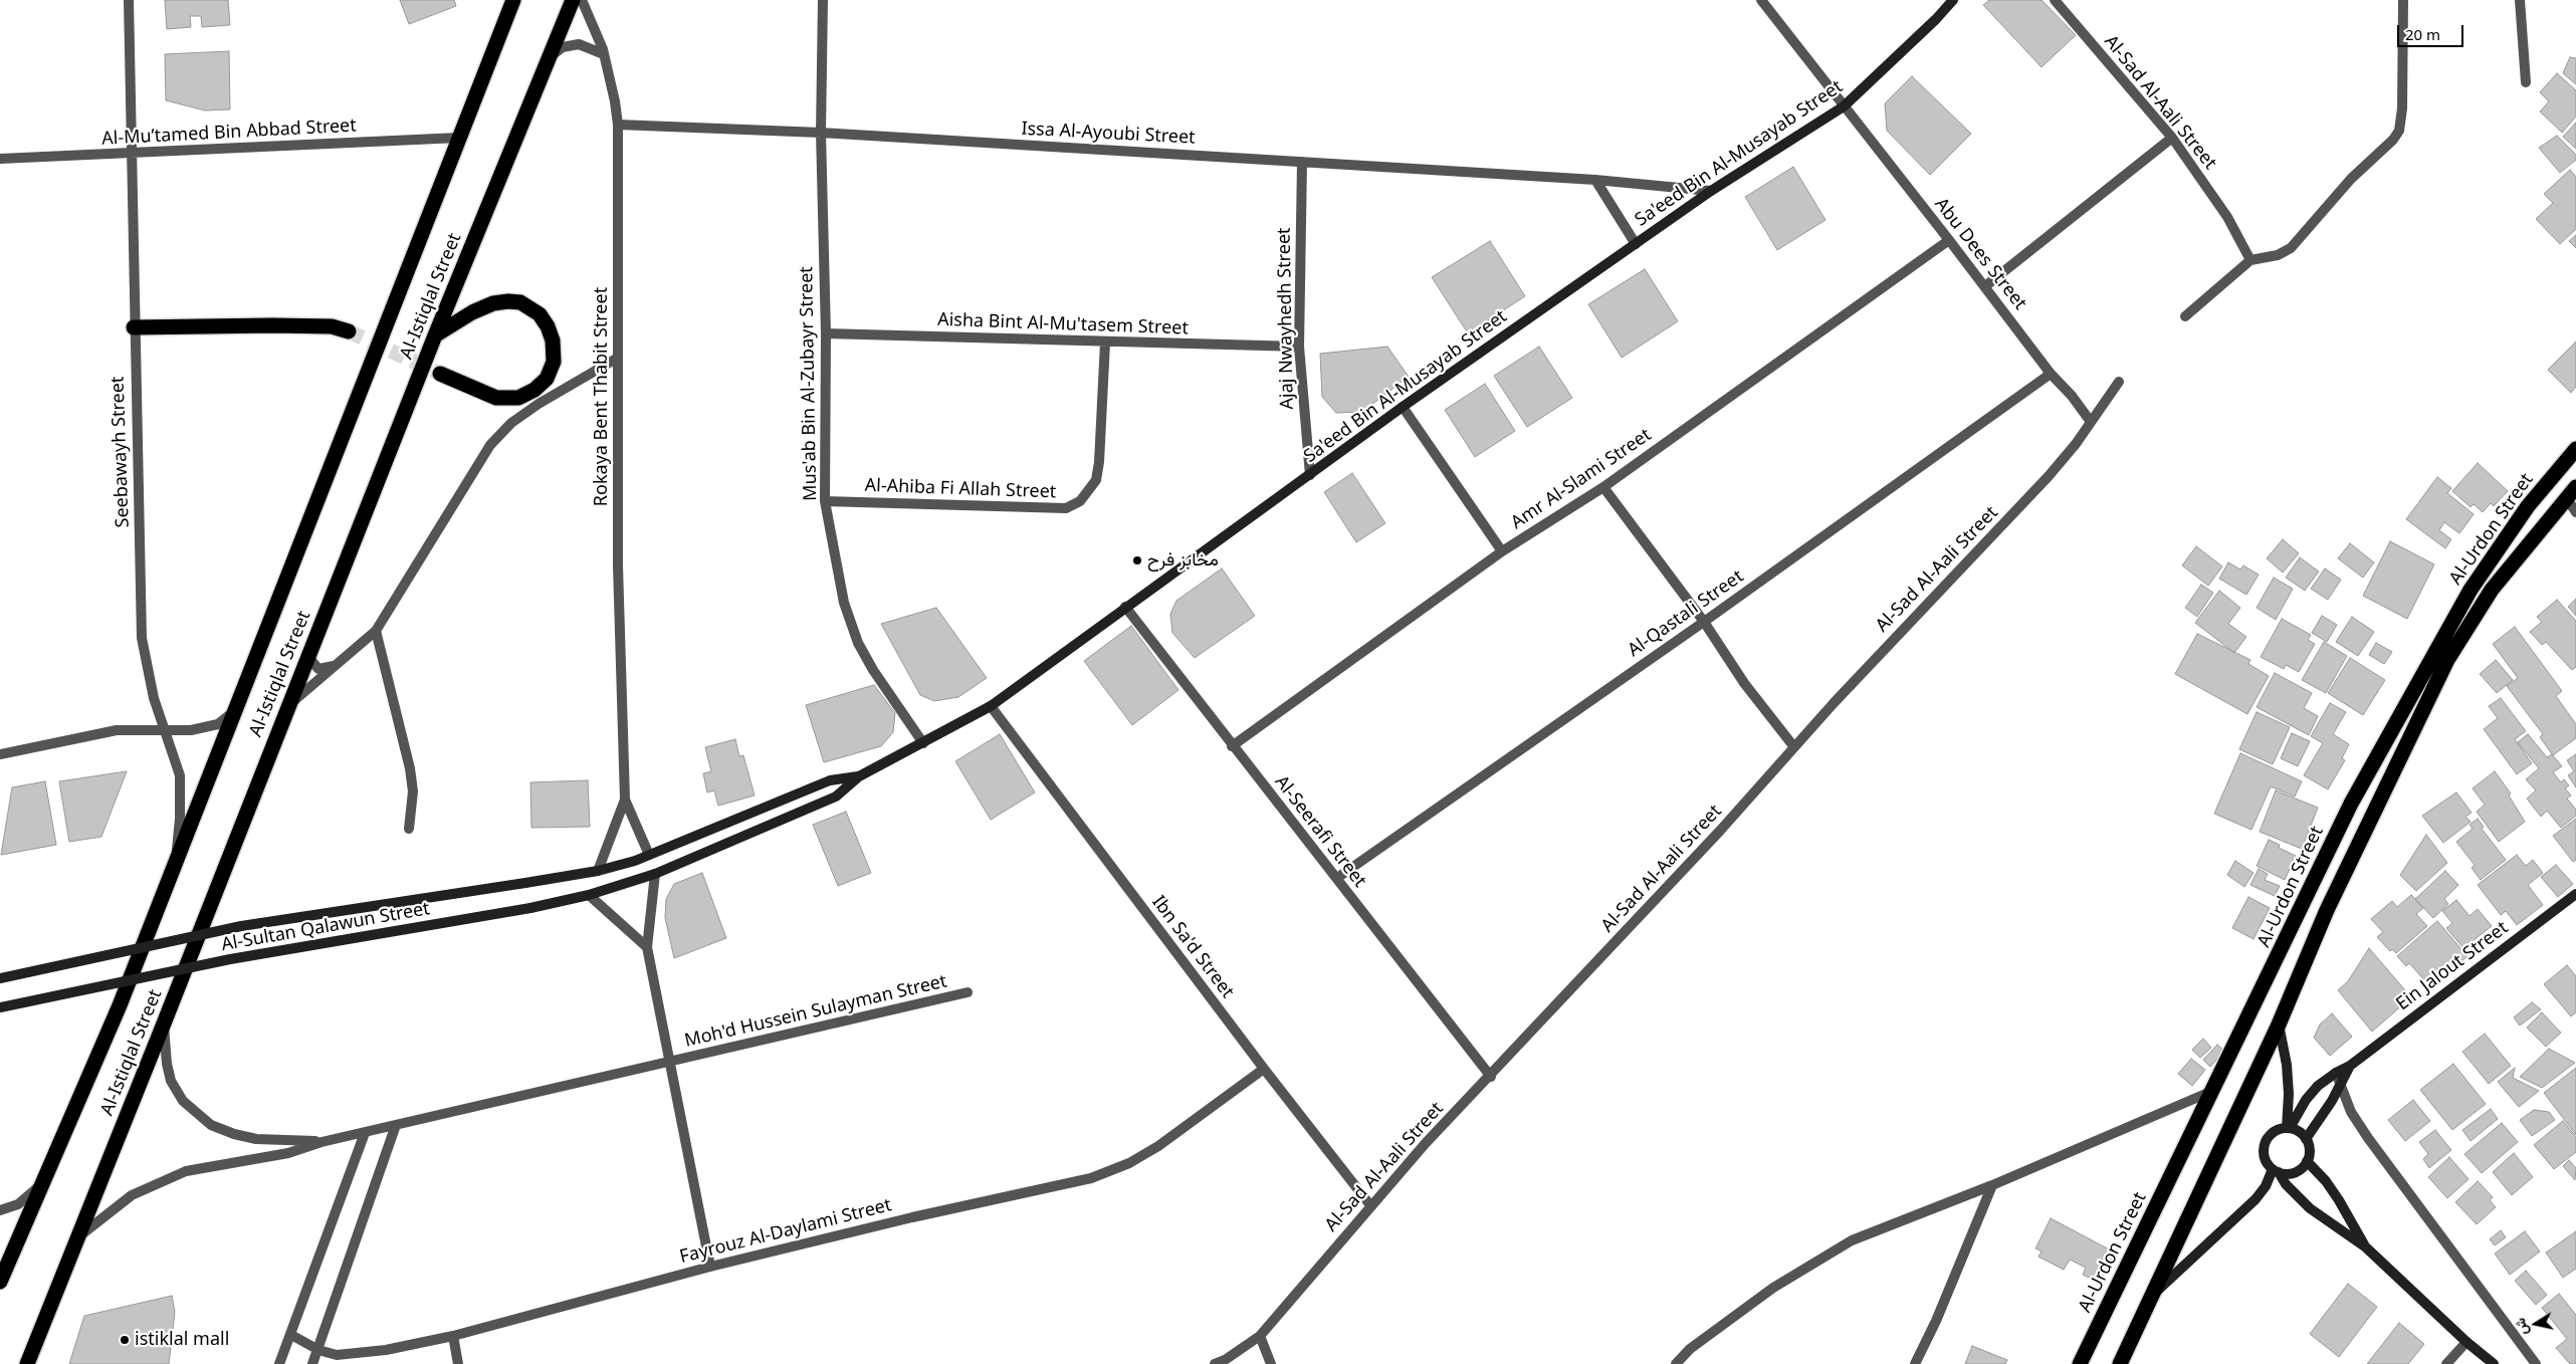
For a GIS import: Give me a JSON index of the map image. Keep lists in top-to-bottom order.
{
  "streets": {
    "highway": ["Al-Istiqlal Street", "Al-Urdon Street"],
    "street": [
      "Al-Sad Al-Aali Street",
      "Al-Mu’tamed Bin Abbad Street",
      "Issa Al-Ayoubi Street",
      "Sa'eed Bin Al-Musayab Street",
      "Abu Dees Street",
      "Ajaj Nwayhedh Street",
      "Aisha Bint Al-Mu'tasem Street",
      "Mus'ab Bin Al-Zubayr Street",
      "Rokaya Bent Thabit Street",
      "Seebawayh Street",
      "Amr Al-Slami Street",
      "Al-Ahiba Fi Allah Street",
      "Al-Qastali Street",
      "Al-Seerafi Street",
      "Al-Sultan Qalawun Street",
      "Ibn Sa'd Street",
      "Ein Jalout Street",
      "Moh'd Hussein Sulayman Street",
      "Fayrouz Al-Daylami Street"
    ]
  },
  "crossings": [
    ["Al-Sad Al-Aali Street", "Abu Dees Street"],
    ["Al-Sad Al-Aali Street", "Al-Seerafi Street"],
    ["Al-Sad Al-Aali Street", "Ibn Sa'd Street"],
    ["Al-Mu’tamed Bin Abbad Street", "Al-Istiqlal Street"],
    ["Al-Mu’tamed Bin Abbad Street", "Seebawayh Street"],
    ["Issa Al-Ayoubi Street", "Sa'eed Bin Al-Musayab Street"],
    ["Issa Al-Ayoubi Street", "Ajaj Nwayhedh Street"],
    ["Issa Al-Ayoubi Street", "Mus'ab Bin Al-Zubayr Street"],
    ["Issa Al-Ayoubi Street", "Rokaya Bent Thabit Street"],
    ["Sa'eed Bin Al-Musayab Street", "Abu Dees Street"],
    ["Sa'eed Bin Al-Musayab Street", "Ajaj Nwayhedh Street"],
    ["Sa'eed Bin Al-Musayab Street", "Mus'ab Bin Al-Zubayr Street"],
    ["Sa'eed Bin Al-Musayab Street", "Rokaya Bent Thabit Street"],
    ["Sa'eed Bin Al-Musayab Street", "Al-Seerafi Street"],
    ["Sa'eed Bin Al-Musayab Street", "Al-Sultan Qalawun Street"],
    ["Sa'eed Bin Al-Musayab Street", "Ibn Sa'd Street"],
    ["Sa'eed Bin Al-Musayab Street", "Moh'd Hussein Sulayman Street"],
    ["Abu Dees Street", "Amr Al-Slami Street"],
    ["Abu Dees Street", "Al-Qastali Street"],
    ["Al-Istiqlal Street", "Seebawayh Street"],
    ["Ajaj Nwayhedh Street", "Aisha Bint Al-Mu'tasem Street"],
    ["Aisha Bint Al-Mu'tasem Street", "Mus'ab Bin Al-Zubayr Street"],
    ["Aisha Bint Al-Mu'tasem Street", "Al-Ahiba Fi Allah Street"],
    ["Mus'ab Bin Al-Zubayr Street", "Al-Ahiba Fi Allah Street"],
    ["Rokaya Bent Thabit Street", "Al-Sultan Qalawun Street"],
    ["Amr Al-Slami Street", "Al-Seerafi Street"],
    ["Al-Qastali Street", "Al-Seerafi Street"],
    ["Al-Sultan Qalawun Street", "Moh'd Hussein Sulayman Street"],
    ["Ibn Sa'd Street", "Fayrouz Al-Daylami Street"],
    ["Moh'd Hussein Sulayman Street", "Fayrouz Al-Daylami Street"]
  ],
  "places": ["مخابز فرح", "istiklal mall"],
  "scale_bar": "20 m",
  "north": "left"
}
